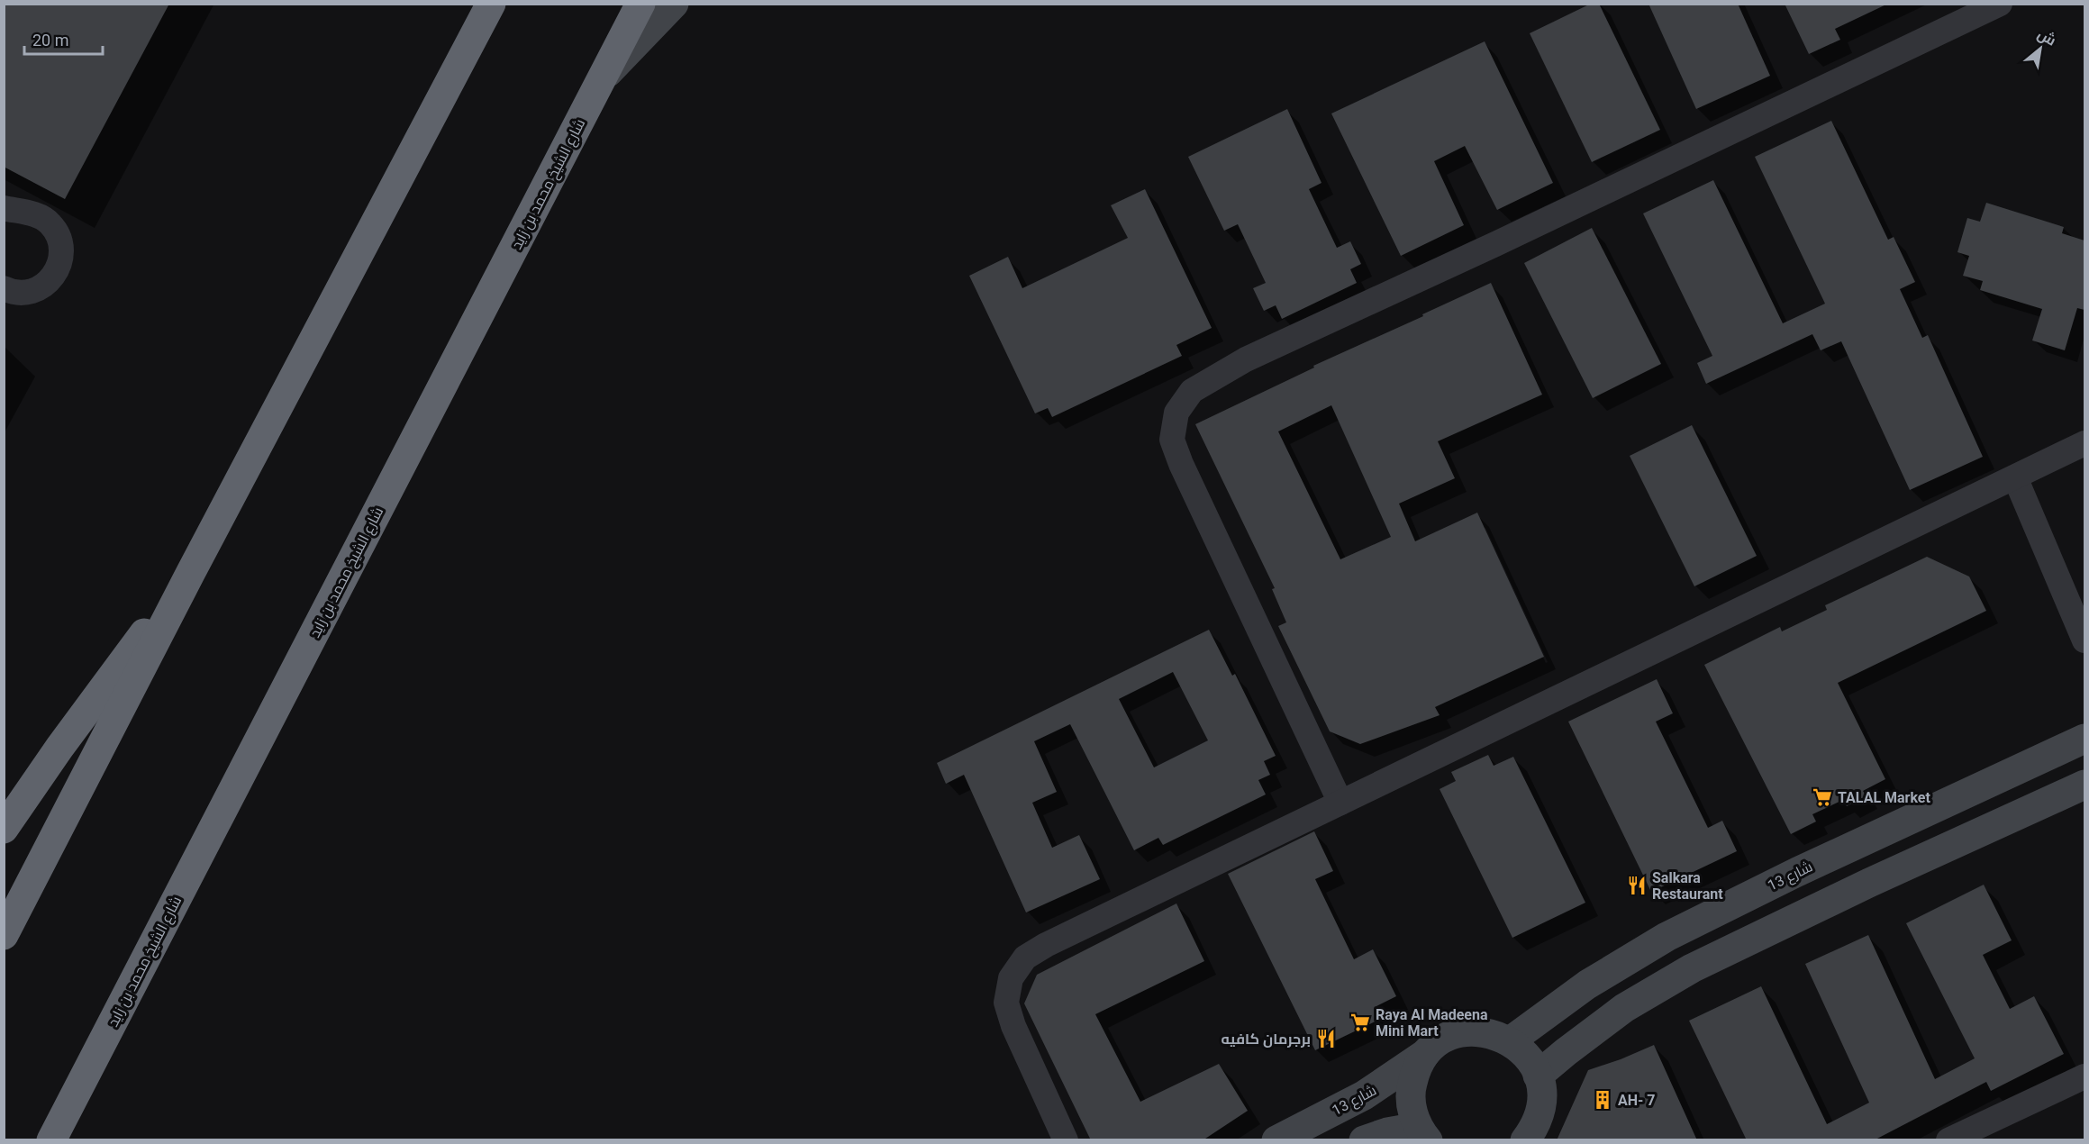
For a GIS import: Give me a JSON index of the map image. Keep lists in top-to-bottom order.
{
  "streets": {
    "highway": ["شارع الشيخ محمد بن زايد"],
    "street": ["شارع 13"]
  },
  "places": {
    "supermarket": ["TALAL Market", "Raya Al Madeena Mini Mart"],
    "restaurant": ["Salkara Restaurant", "برجرمان كافيه"],
    "building": ["AH- 7"]
  },
  "scale_bar": "20 m",
  "north": "top right"
}
